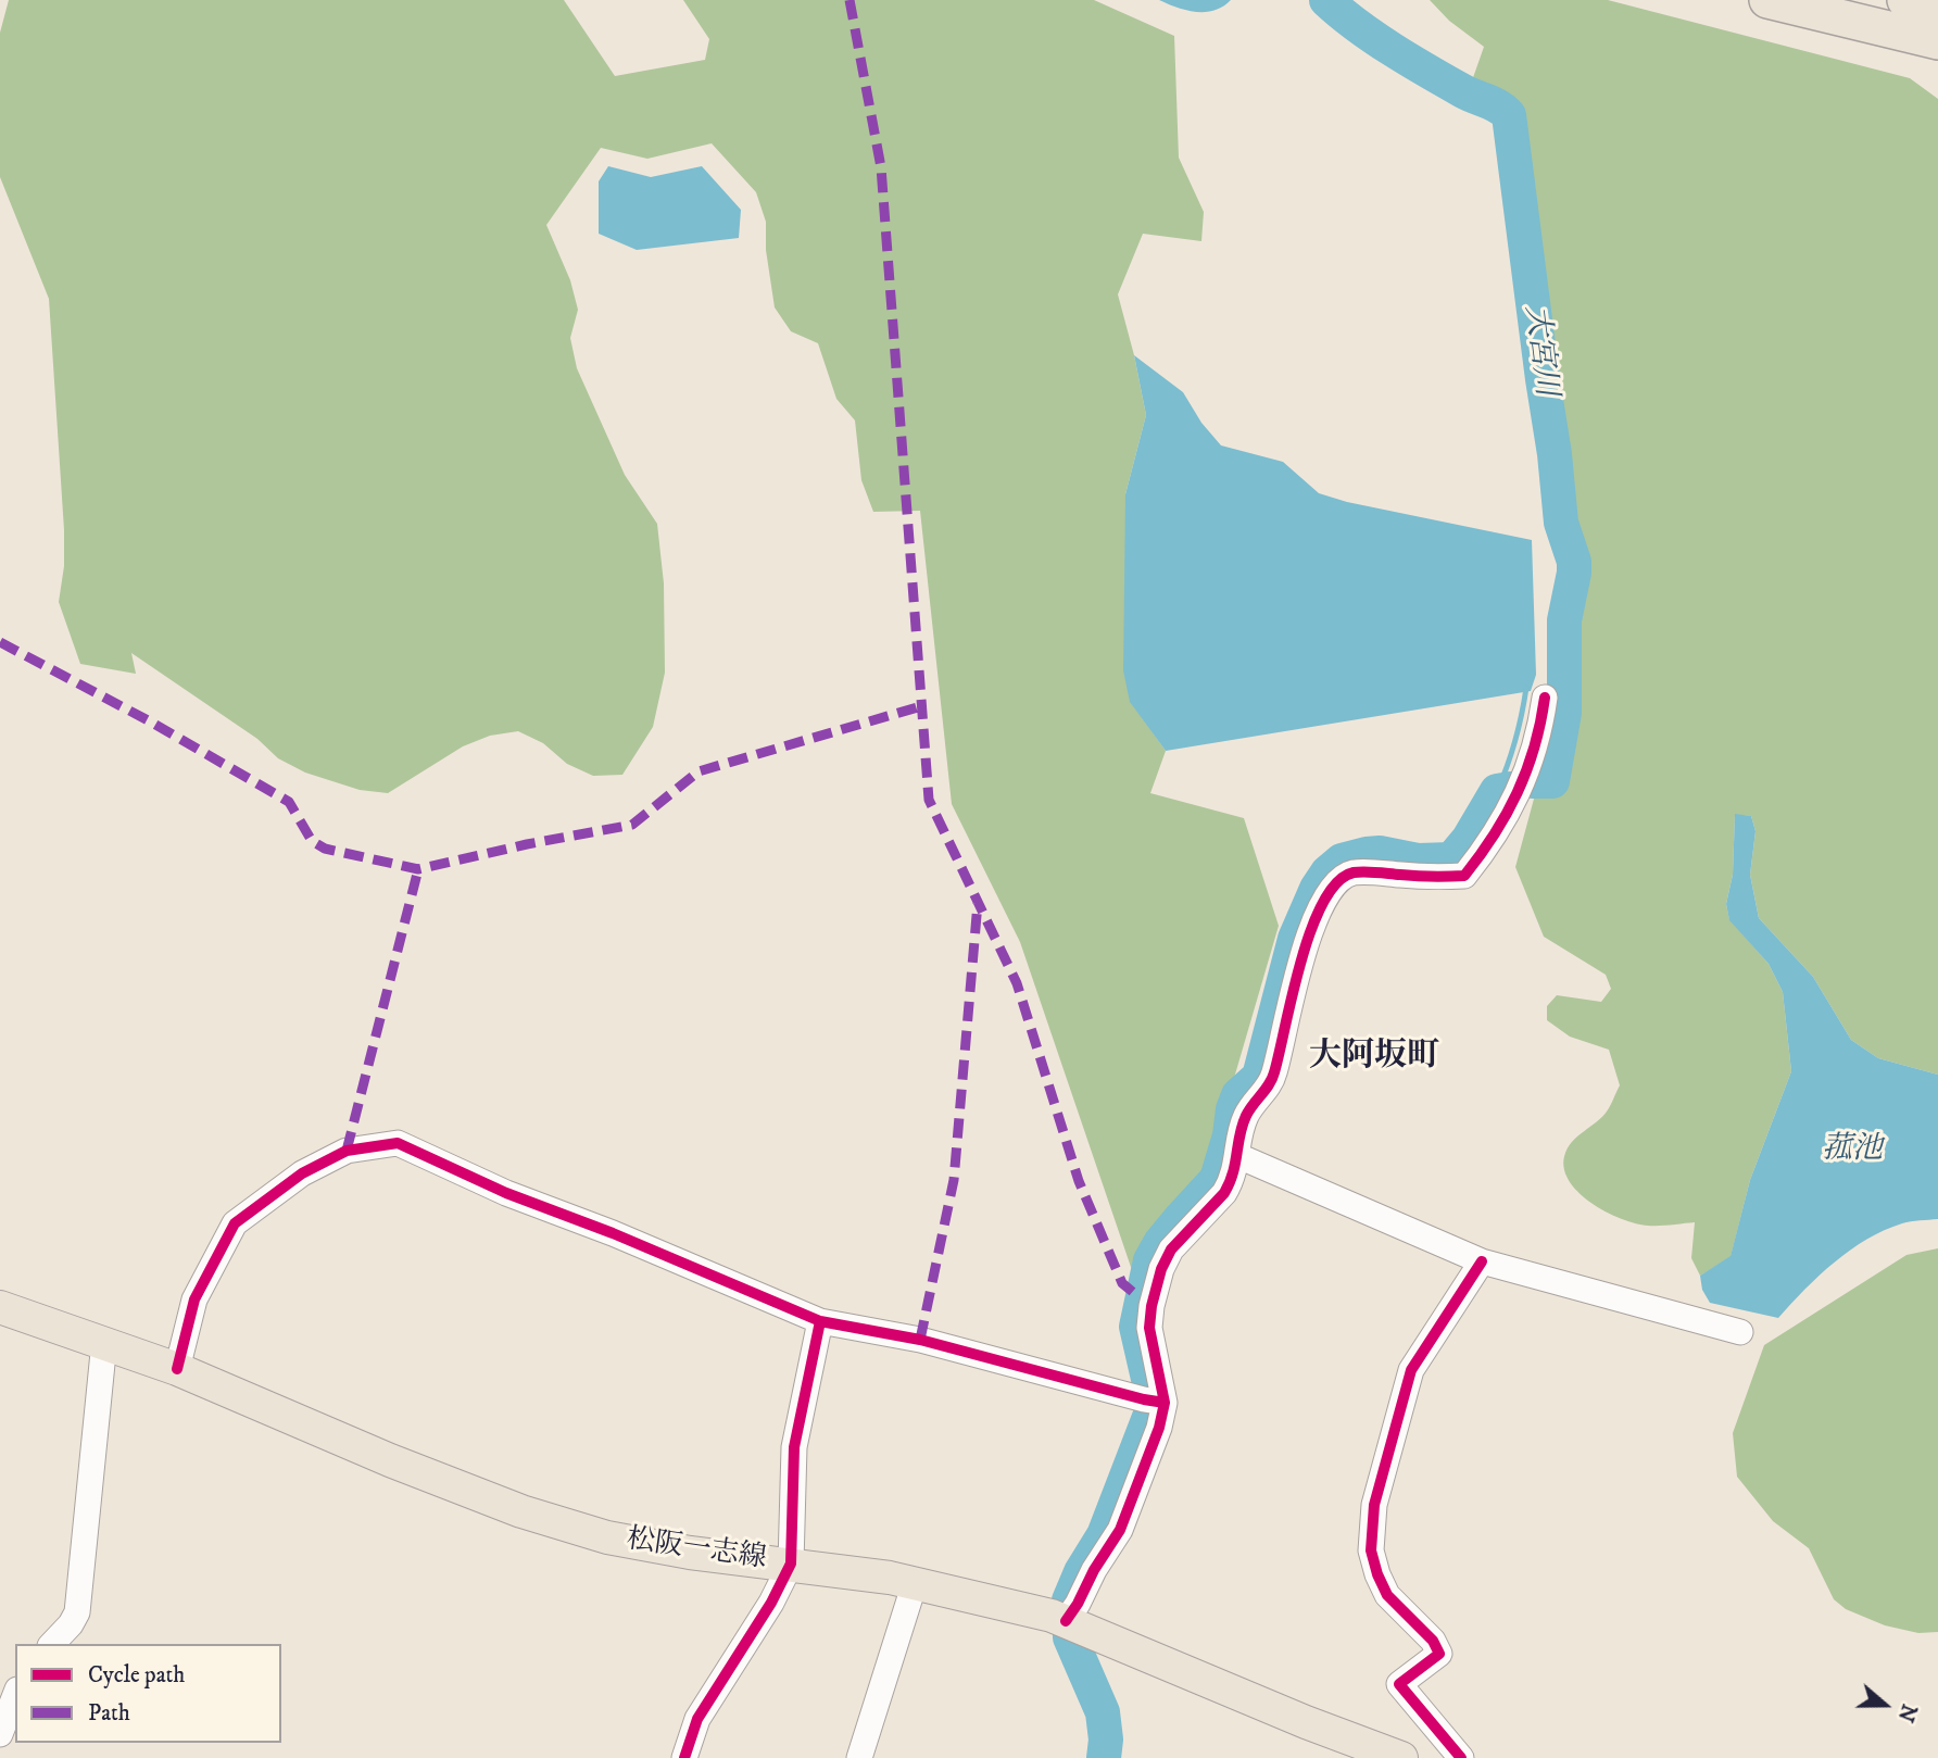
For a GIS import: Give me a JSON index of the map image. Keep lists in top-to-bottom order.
{
  "streets": {
    "main road": ["松阪一志線"]
  },
  "districts": ["大阿坂町"],
  "water": ["大宮川", "菰池"],
  "legend": ["Cycle path", "Path"],
  "north": "right"
}
